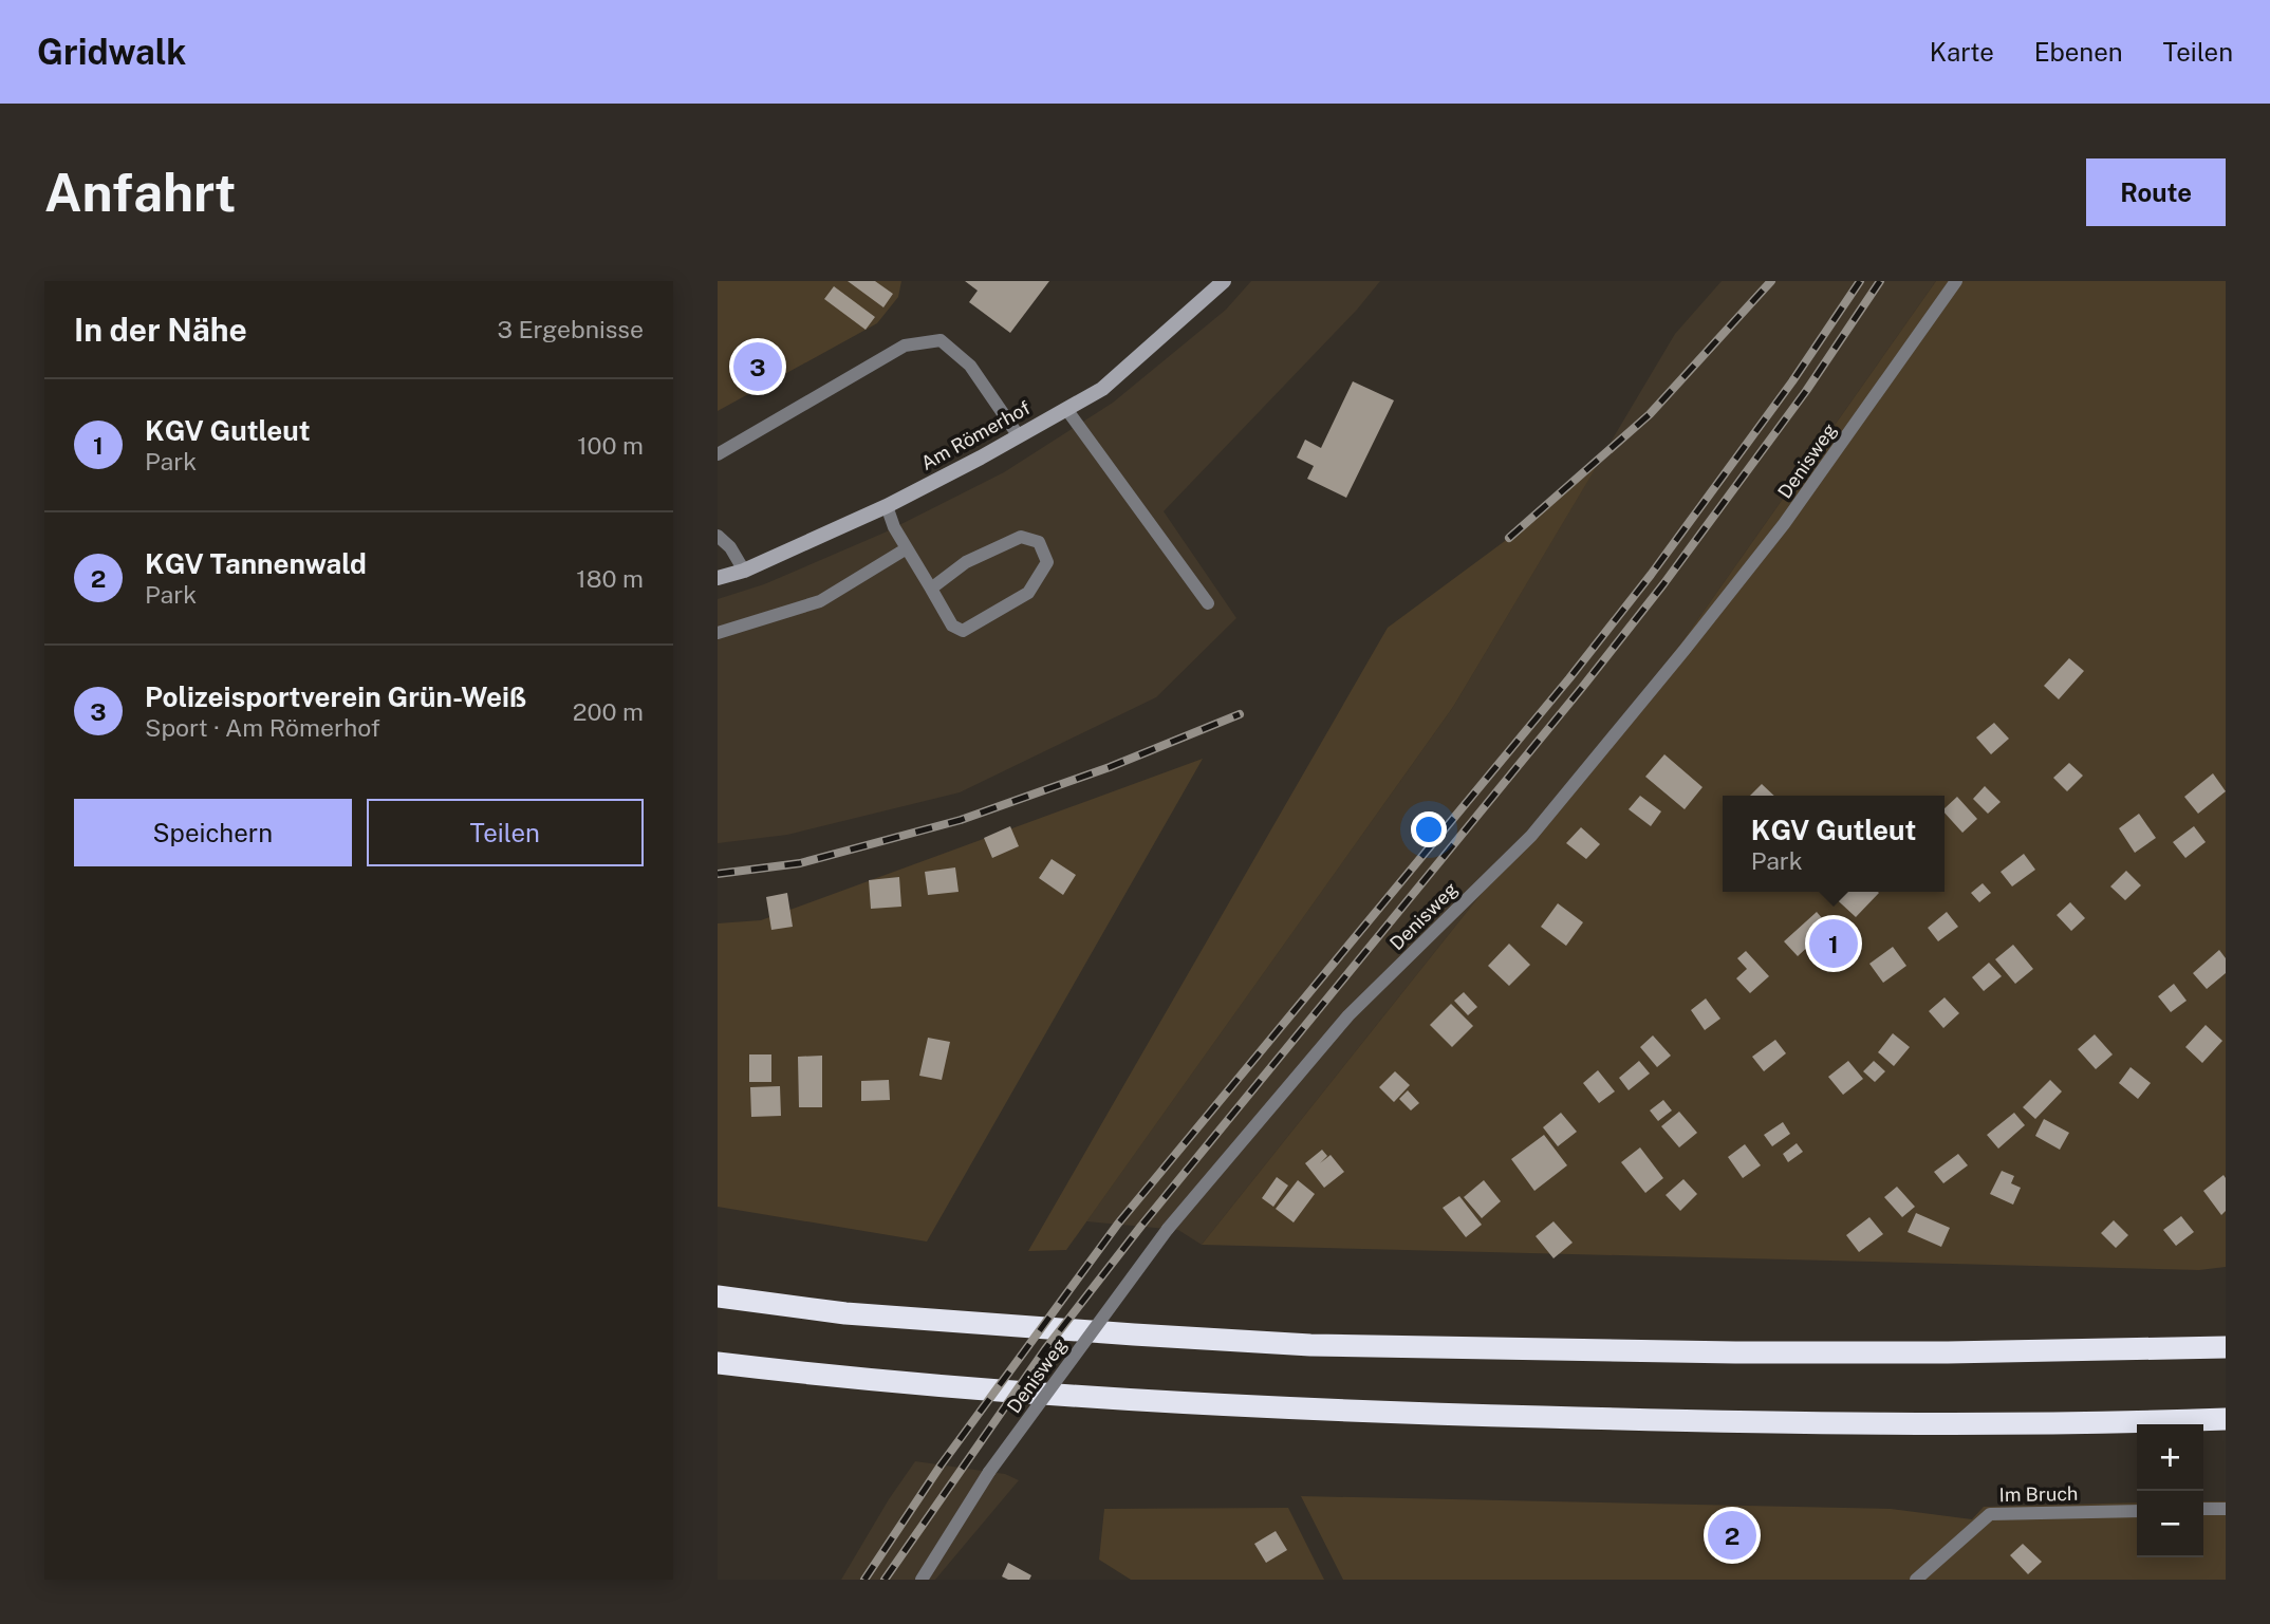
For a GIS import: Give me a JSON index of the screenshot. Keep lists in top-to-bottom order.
{
  "streets": {
    "main road": ["Am Römerhof"],
    "lane": ["Denisweg", "Im Bruch"]
  },
  "page": {
    "header": "Gridwalk",
    "nav": ["Karte", "Ebenen", "Teilen"],
    "buttons": [
      "Route",
      ["Speichern", "Teilen"]
    ],
    "title": "Anfahrt",
    "heading": ["In der Nähe", "3 Ergebnisse"],
    "pins": ["3", "1", "2"],
    "list": [
      {
        "mark": "1",
        "name": "KGV Gutleut",
        "note": "Park",
        "value": "100 m"
      },
      {
        "mark": "2",
        "name": "KGV Tannenwald",
        "note": "Park",
        "value": "180 m"
      },
      {
        "mark": "3",
        "name": "Polizeisportverein Grün-Weiß",
        "note": "Sport · Am Römerhof",
        "value": "200 m"
      }
    ],
    "popup": ["KGV Gutleut", "Park"],
    "map_buttons": ["+", "−"]
  }
}
